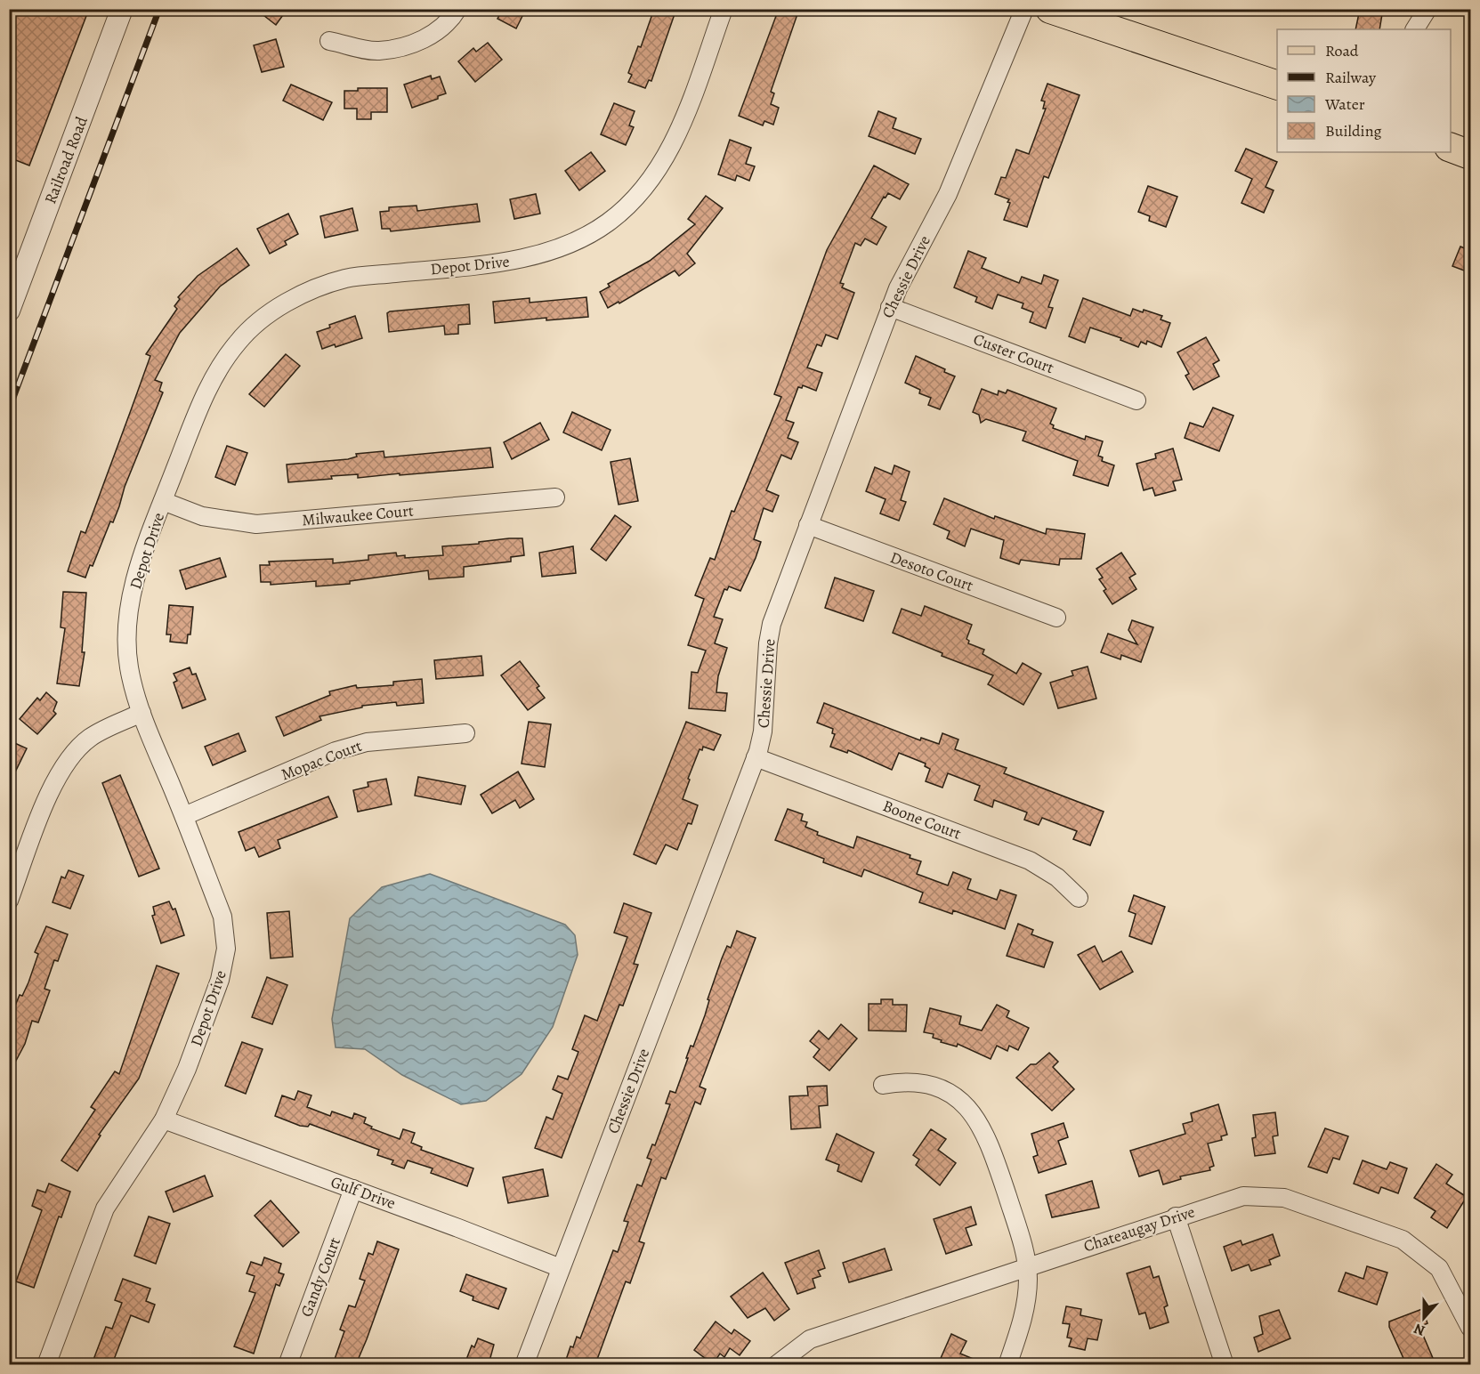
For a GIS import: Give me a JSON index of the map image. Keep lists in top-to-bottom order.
{
  "streets": {
    "street": [
      "Railroad Road",
      "Depot Drive",
      "Chessie Drive",
      "Custer Court",
      "Milwaukee Court",
      "Desoto Court",
      "Mopac Court",
      "Boone Court",
      "Gulf Drive",
      "Chateaugay Drive",
      "Gandy Court"
    ]
  },
  "crossings": [
    ["Depot Drive", "Milwaukee Court"],
    ["Depot Drive", "Mopac Court"],
    ["Depot Drive", "Gulf Drive"],
    ["Chessie Drive", "Custer Court"],
    ["Chessie Drive", "Desoto Court"],
    ["Chessie Drive", "Boone Court"],
    ["Chessie Drive", "Gulf Drive"],
    ["Gulf Drive", "Gandy Court"]
  ],
  "legend": [
    "Road",
    "Railway",
    "Water",
    "Building"
  ],
  "north": "bottom"
}
